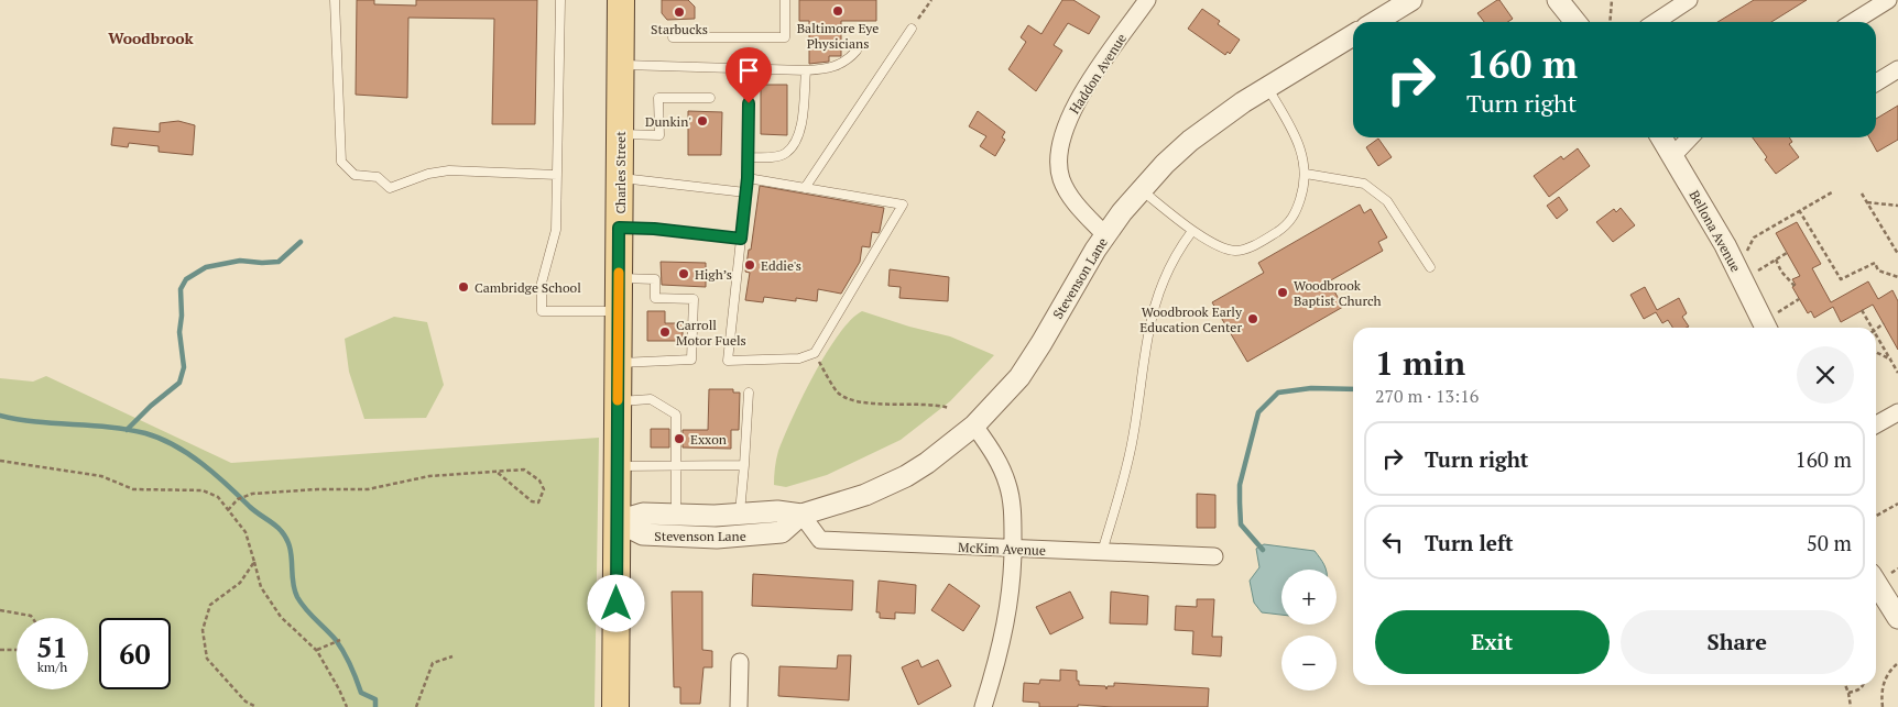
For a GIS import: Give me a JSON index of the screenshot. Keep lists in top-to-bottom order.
{
  "streets": {
    "main road": ["Charles Street"],
    "street": [
      "Haddon Avenue",
      "Bellona Avenue",
      "Stevenson Lane",
      "McKim Avenue"
    ]
  },
  "crossings": [
    ["Haddon Avenue", "Stevenson Lane"],
    ["Charles Street", "Stevenson Lane"],
    ["Stevenson Lane", "McKim Avenue"]
  ],
  "districts": ["Woodbrook"],
  "places": [
    "Baltimore Eye Physicians",
    "Starbucks",
    "Dunkin'",
    "Eddie's",
    "High’s",
    "Cambridge School",
    "Woodbrook Baptist Church",
    "Woodbrook Early Education Center",
    "Carroll Motor Fuels",
    "Exxon"
  ],
  "page": {
    "turn": ["160 m", "Turn right"],
    "heading": ["1 min", "270 m · 13:16"],
    "list": [
      {
        "name": "Turn right",
        "value": "160 m"
      },
      {
        "name": "Turn left",
        "value": "50 m"
      }
    ],
    "map_buttons": ["+", "−"],
    "buttons": ["Exit", "Share"],
    "speed": "51 km/h",
    "limit": "60"
  }
}
